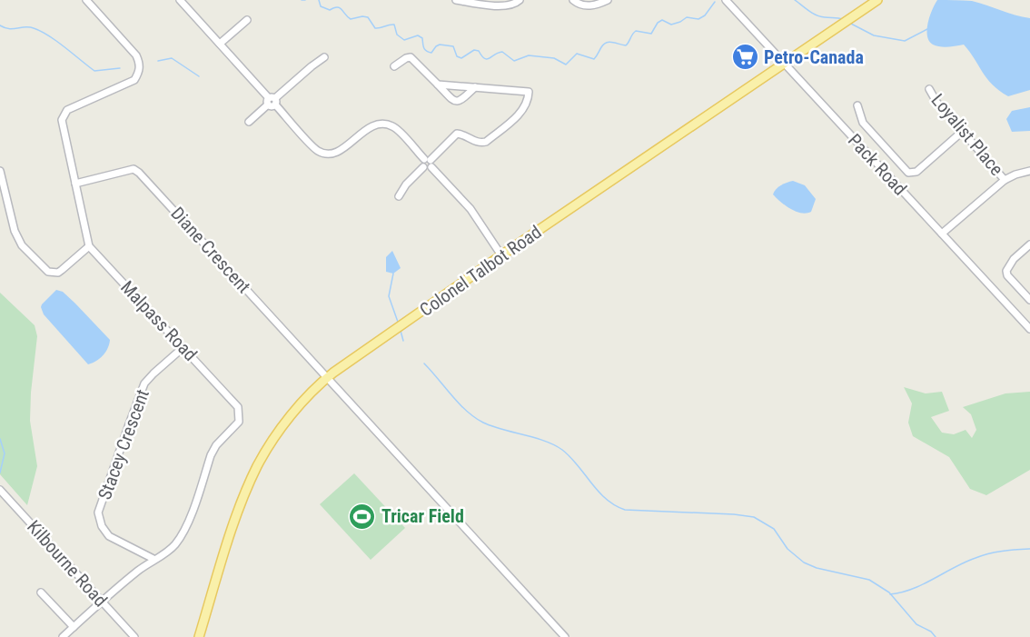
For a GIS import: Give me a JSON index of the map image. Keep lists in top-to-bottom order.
{
  "streets": {
    "main road": ["Colonel Talbot Road"],
    "street": [
      "Loyalist Place",
      "Pack Road",
      "Diane Crescent",
      "Malpass Road",
      "Stacey Crescent",
      "Kilbourne Road"
    ]
  },
  "crossings": [
    ["Pack Road", "Colonel Talbot Road"],
    ["Diane Crescent", "Colonel Talbot Road"],
    ["Malpass Road", "Stacey Crescent"],
    ["Malpass Road", "Kilbourne Road"]
  ],
  "places": {
    "supermarket": ["Petro-Canada"],
    "sports": ["Tricar Field"]
  }
}
